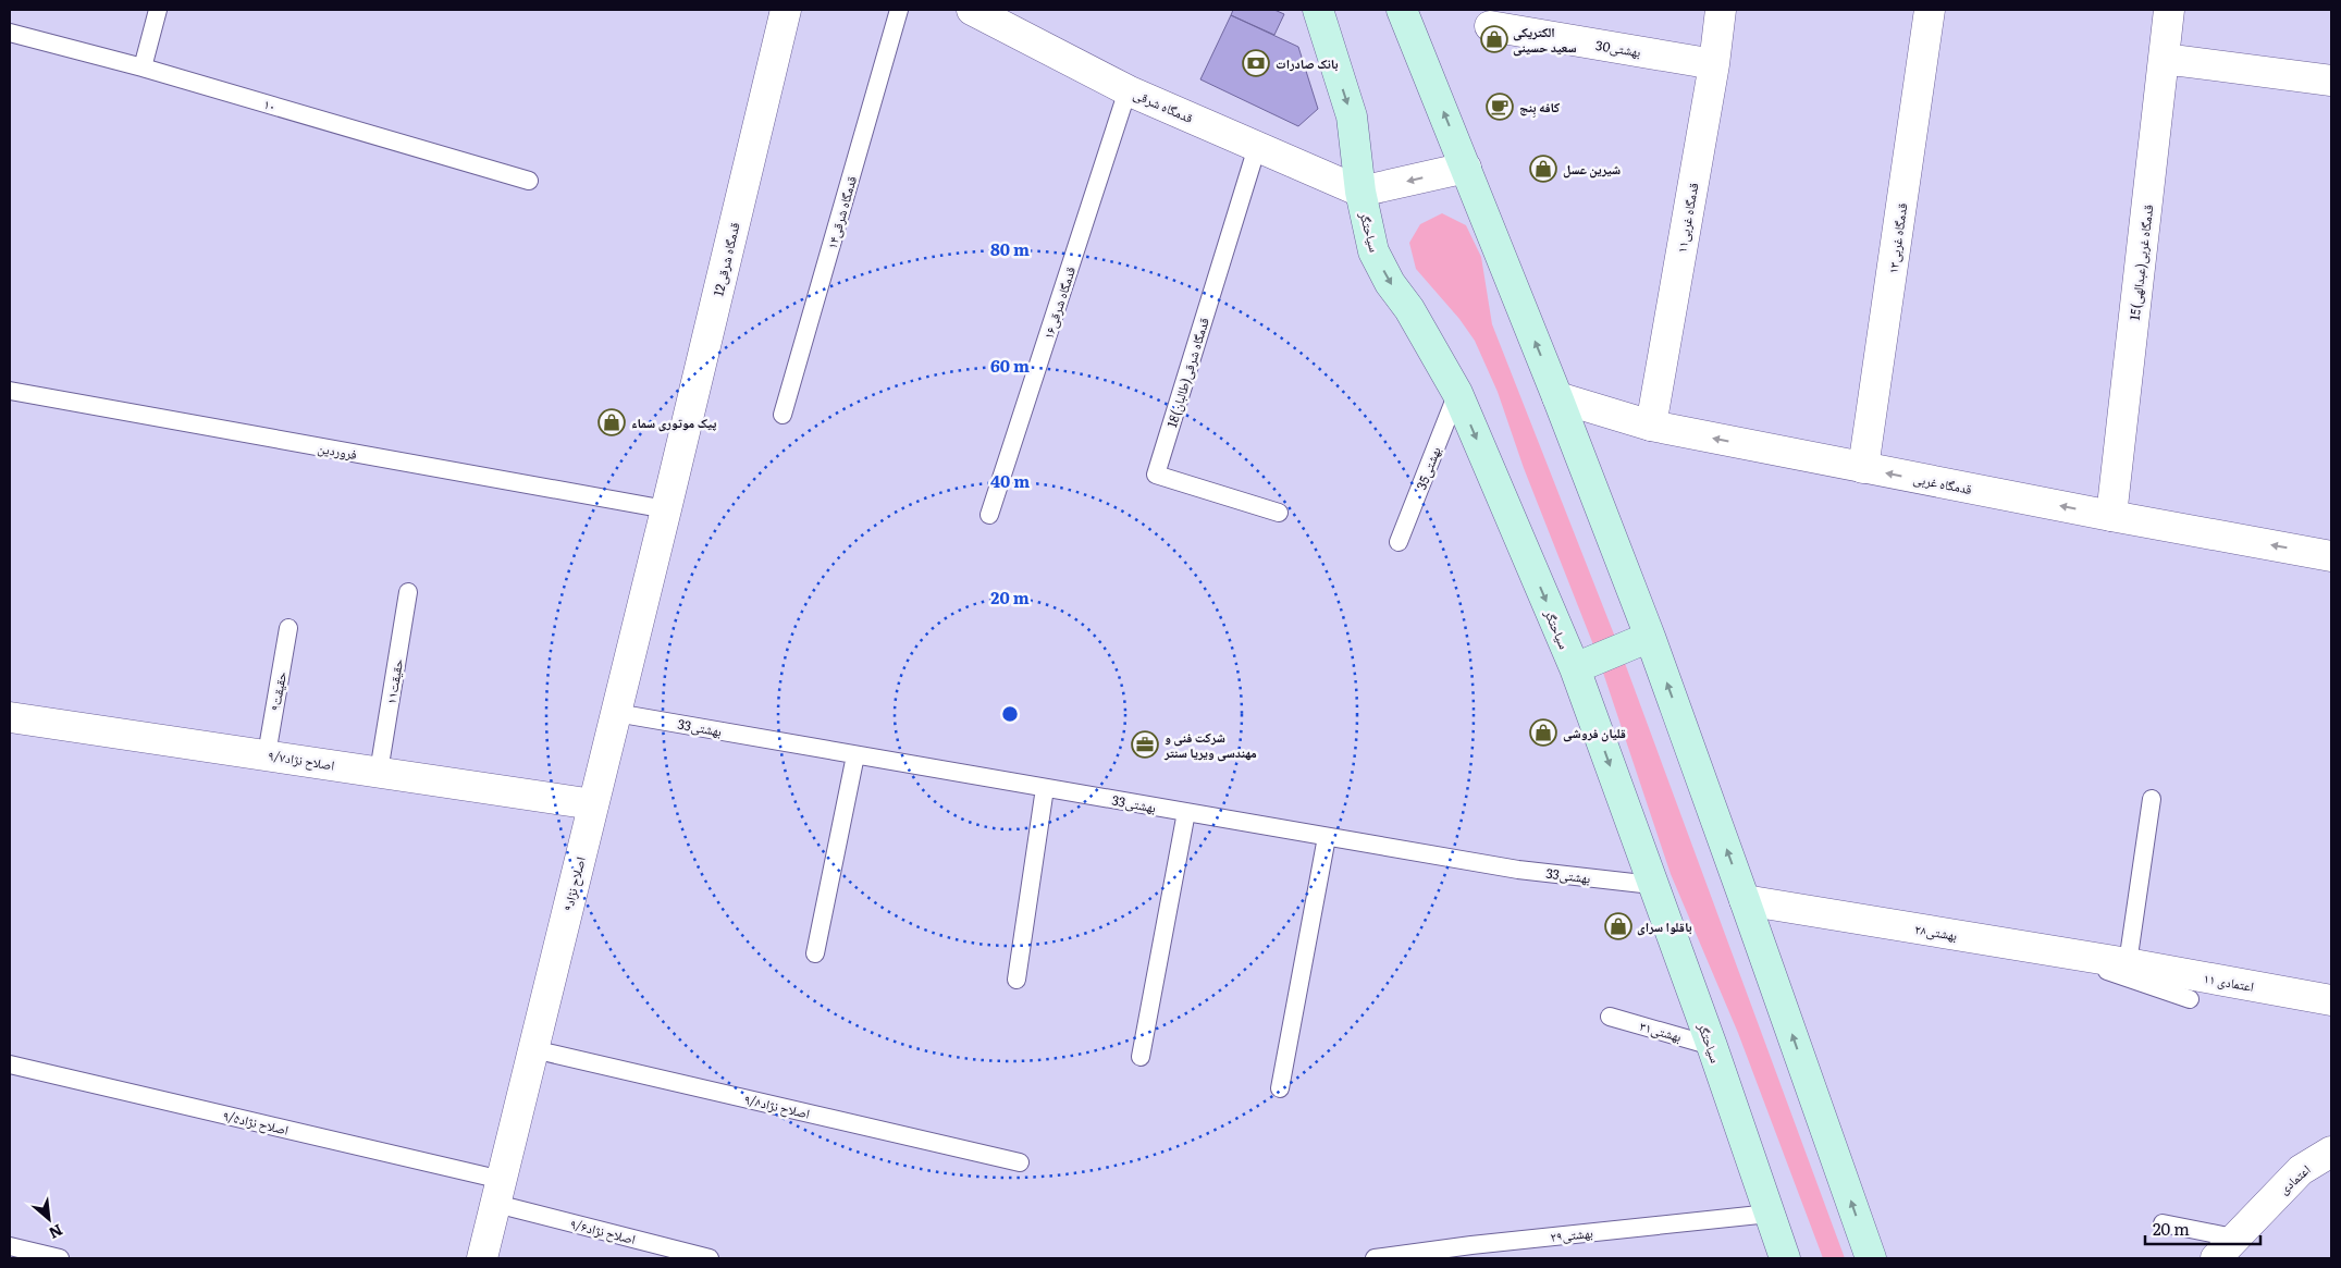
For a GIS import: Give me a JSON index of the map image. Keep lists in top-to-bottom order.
{
  "streets": {
    "main road": ["سیاحتگر"],
    "street": [
      "30بهشتی",
      "قدمگاه شرقی",
      "قدمگاه غربی۱۱",
      "قدمگاه غربی۱۳",
      "12قدمگاه شرقی",
      "15قدمگاه غربی(عبدالهی)",
      "قدمگاه غربی",
      "اصلاح نژاد۹/۷",
      "اصلاح نژاد۹",
      "۲۸بهشتی",
      "۱۱ اعتمادی",
      "اعتمادی"
    ],
    "lane": [
      "۱۰",
      "قدمگاه شرقی۱۴",
      "قدمگاه شرقی۱۶",
      "18قدمگاه شرقی(طالبان)",
      "فروردین",
      "بهشتی35",
      "حقیقت۱۱",
      "حقیقت۹",
      "33بهشتی",
      "بهشتی۳۱",
      "اصلاح نژاد۹/۸",
      "اصلاح نژاد۹/۵",
      "اصلاح نژاد۹/۶",
      "۲۹بهشتی"
    ]
  },
  "crossings": [
    ["30بهشتی", "قدمگاه غربی۱۱"],
    ["قدمگاه شرقی", "سیاحتگر"],
    ["قدمگاه شرقی", "قدمگاه شرقی۱۶"],
    ["قدمگاه شرقی", "18قدمگاه شرقی(طالبان)"],
    ["قدمگاه غربی۱۱", "قدمگاه غربی"],
    ["سیاحتگر", "بهشتی35"],
    ["سیاحتگر", "33بهشتی"],
    ["سیاحتگر", "بهشتی۳۱"],
    ["سیاحتگر", "۲۹بهشتی"],
    ["قدمگاه غربی۱۳", "قدمگاه غربی"],
    ["12قدمگاه شرقی", "فروردین"],
    ["12قدمگاه شرقی", "اصلاح نژاد۹"],
    ["15قدمگاه غربی(عبدالهی)", "قدمگاه غربی"],
    ["فروردین", "اصلاح نژاد۹"],
    ["حقیقت۱۱", "اصلاح نژاد۹/۷"],
    ["حقیقت۹", "اصلاح نژاد۹/۷"],
    ["33بهشتی", "اصلاح نژاد۹"],
    ["اصلاح نژاد۹/۷", "اصلاح نژاد۹"],
    ["اصلاح نژاد۹", "اصلاح نژاد۹/۸"],
    ["اصلاح نژاد۹", "اصلاح نژاد۹/۵"],
    ["اصلاح نژاد۹", "اصلاح نژاد۹/۶"],
    ["۲۸بهشتی", "۱۱ اعتمادی"],
    ["اصلاح نژاد۹/۵", "اصلاح نژاد۹/۶"]
  ],
  "one_way": ["قدمگاه غربی"],
  "places": {
    "shop": [
      "الکتریکی سعید حسینی",
      "شیرین عسل",
      "پیک موتوری سماء",
      "قلیان فروشی",
      "باقلوا سرای"
    ],
    "bank": ["بانک صادرات"],
    "cafe": ["کافه بِنج"],
    "office": ["شرکت فنی و مهندسی ویریا سنتر"]
  },
  "scale_bar": "20 m",
  "north": "bottom right",
  "rings": [
    "80 m",
    "60 m",
    "40 m",
    "20 m"
  ]
}
